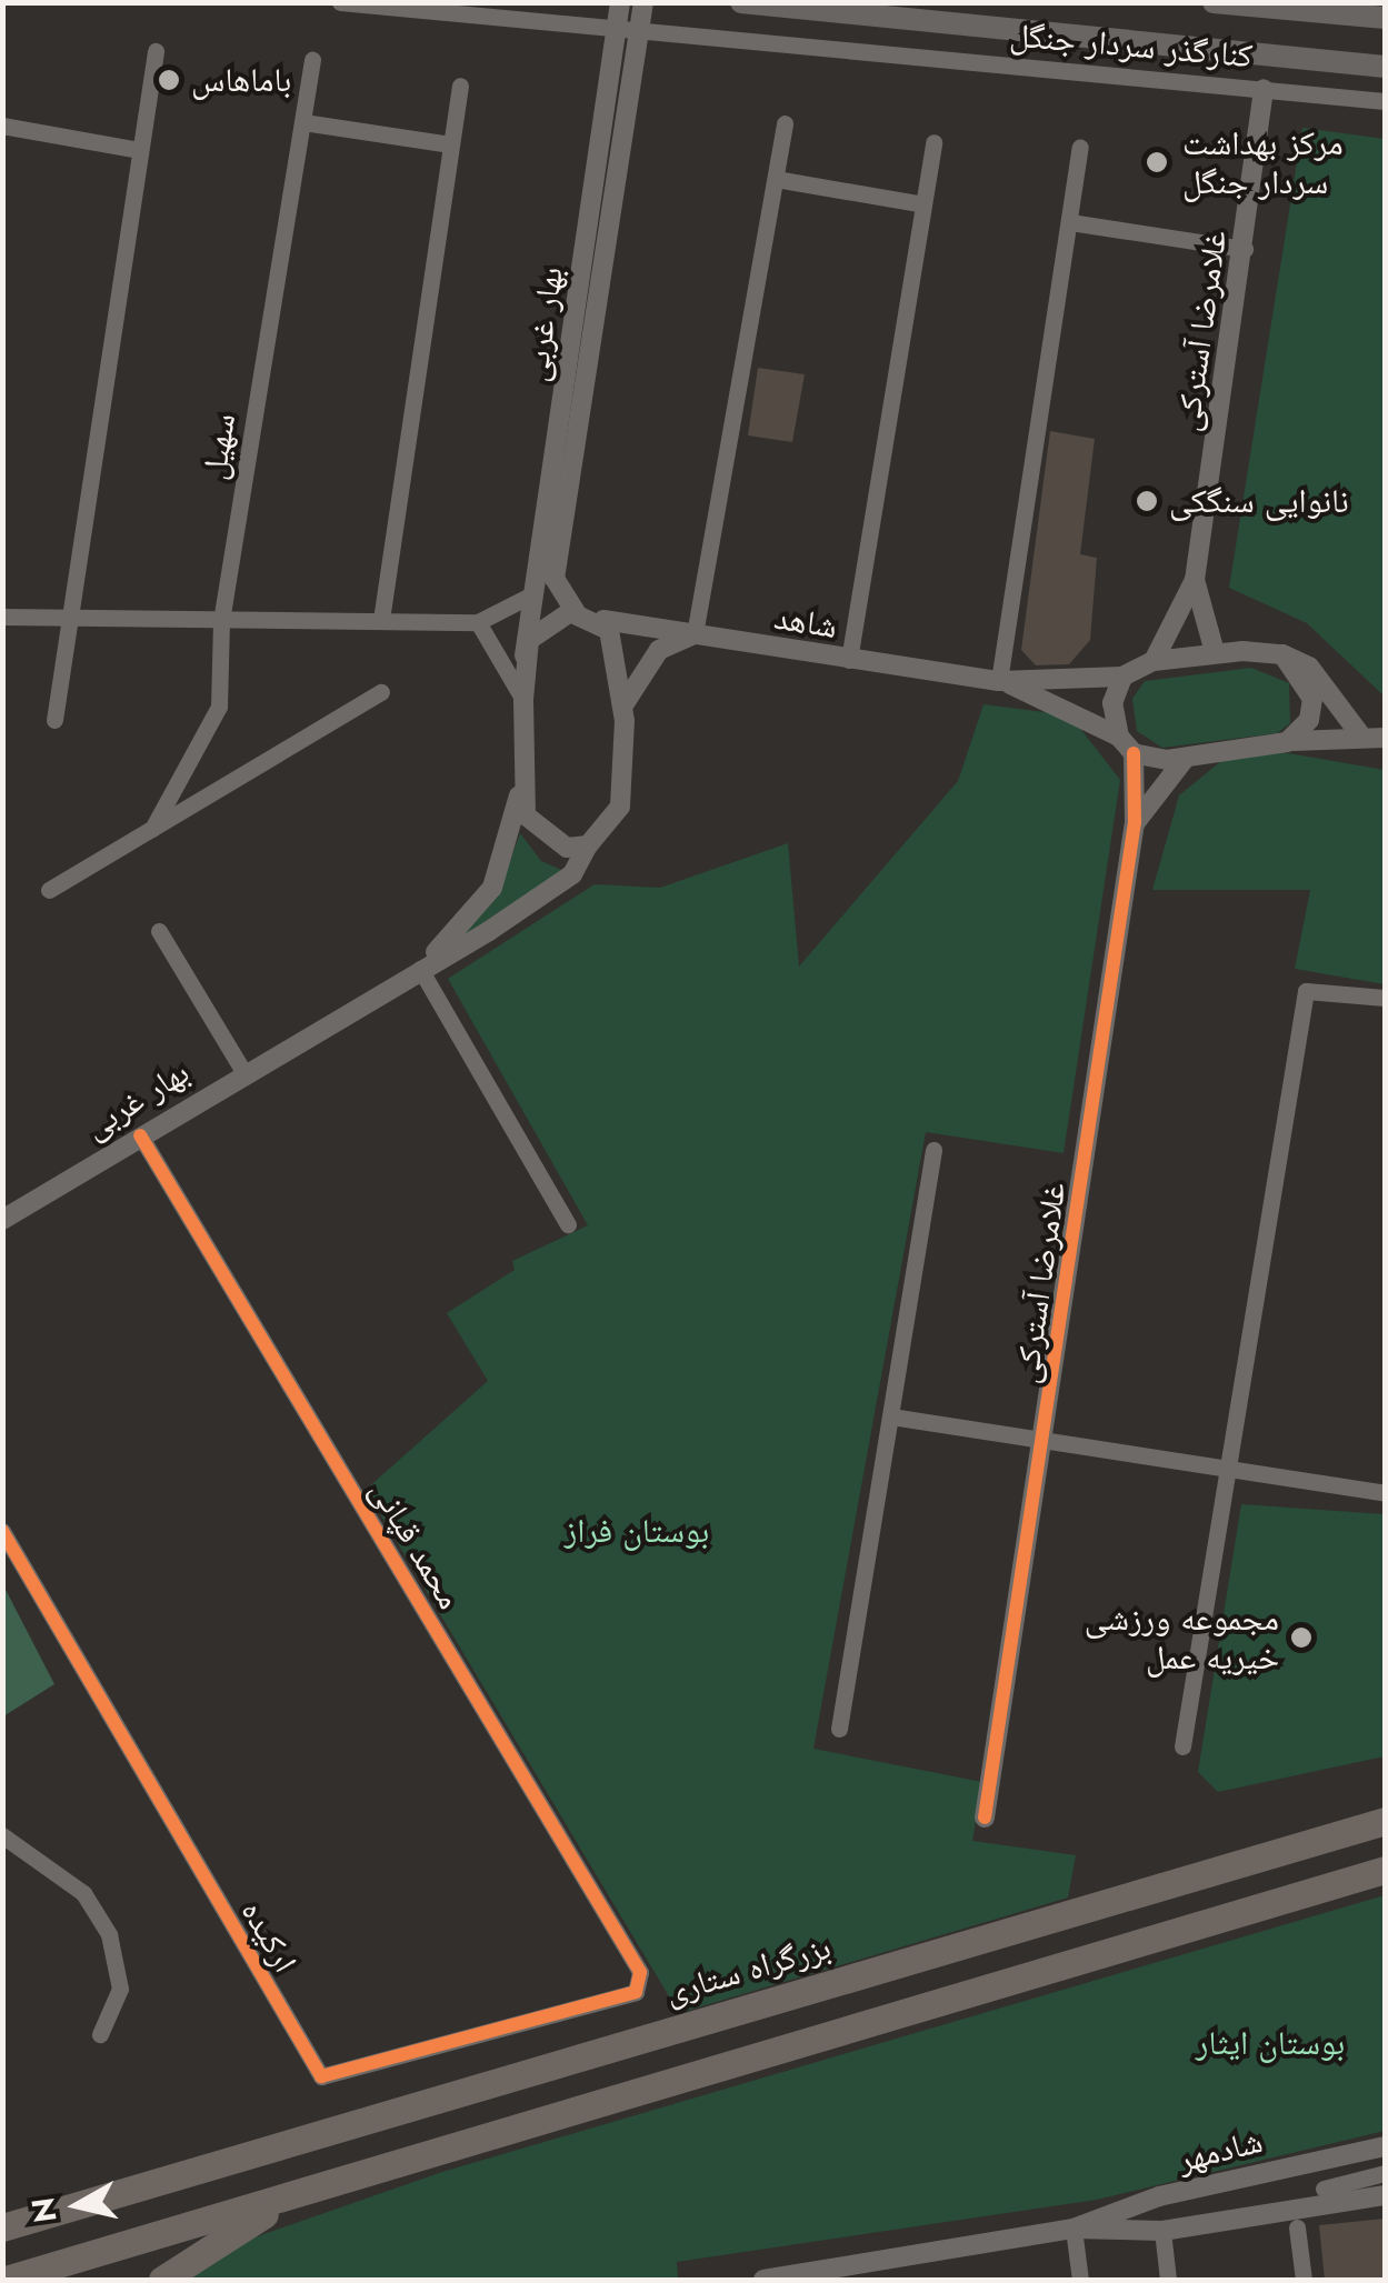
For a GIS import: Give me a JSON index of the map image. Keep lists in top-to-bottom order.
{
  "streets": {
    "highway": ["بزرگراه ستاری"],
    "street": [
      "کنارگذر سردار جنگل",
      "بهار غربی",
      "غلامرضا آسترکی",
      "سهیل",
      "شاهد",
      "محمد قپانی",
      "ارکیده",
      "شادمهر"
    ]
  },
  "crossings": [
    ["کنارگذر سردار جنگل", "بهار غربی"],
    ["کنارگذر سردار جنگل", "غلامرضا آسترکی"],
    ["بهار غربی", "شاهد"],
    ["بهار غربی", "محمد قپانی"],
    ["محمد قپانی", "ارکیده"]
  ],
  "parks": ["بوستان فراز", "بوستان ایثار"],
  "places": [
    "باماهاس",
    "مرکز بهداشت سردار جنگل",
    "نانوایی سنگکی",
    "مجموعه ورزشی خیریه عمل"
  ],
  "north": "left"
}
